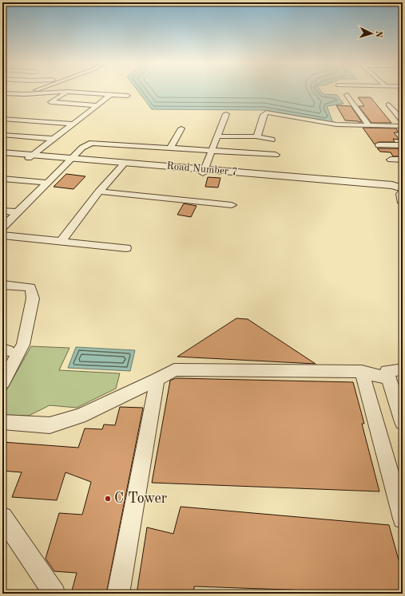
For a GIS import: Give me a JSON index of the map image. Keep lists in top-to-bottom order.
{
  "streets": {
    "street": ["Road Number 7"]
  },
  "places": ["C Tower"],
  "north": "right"
}
